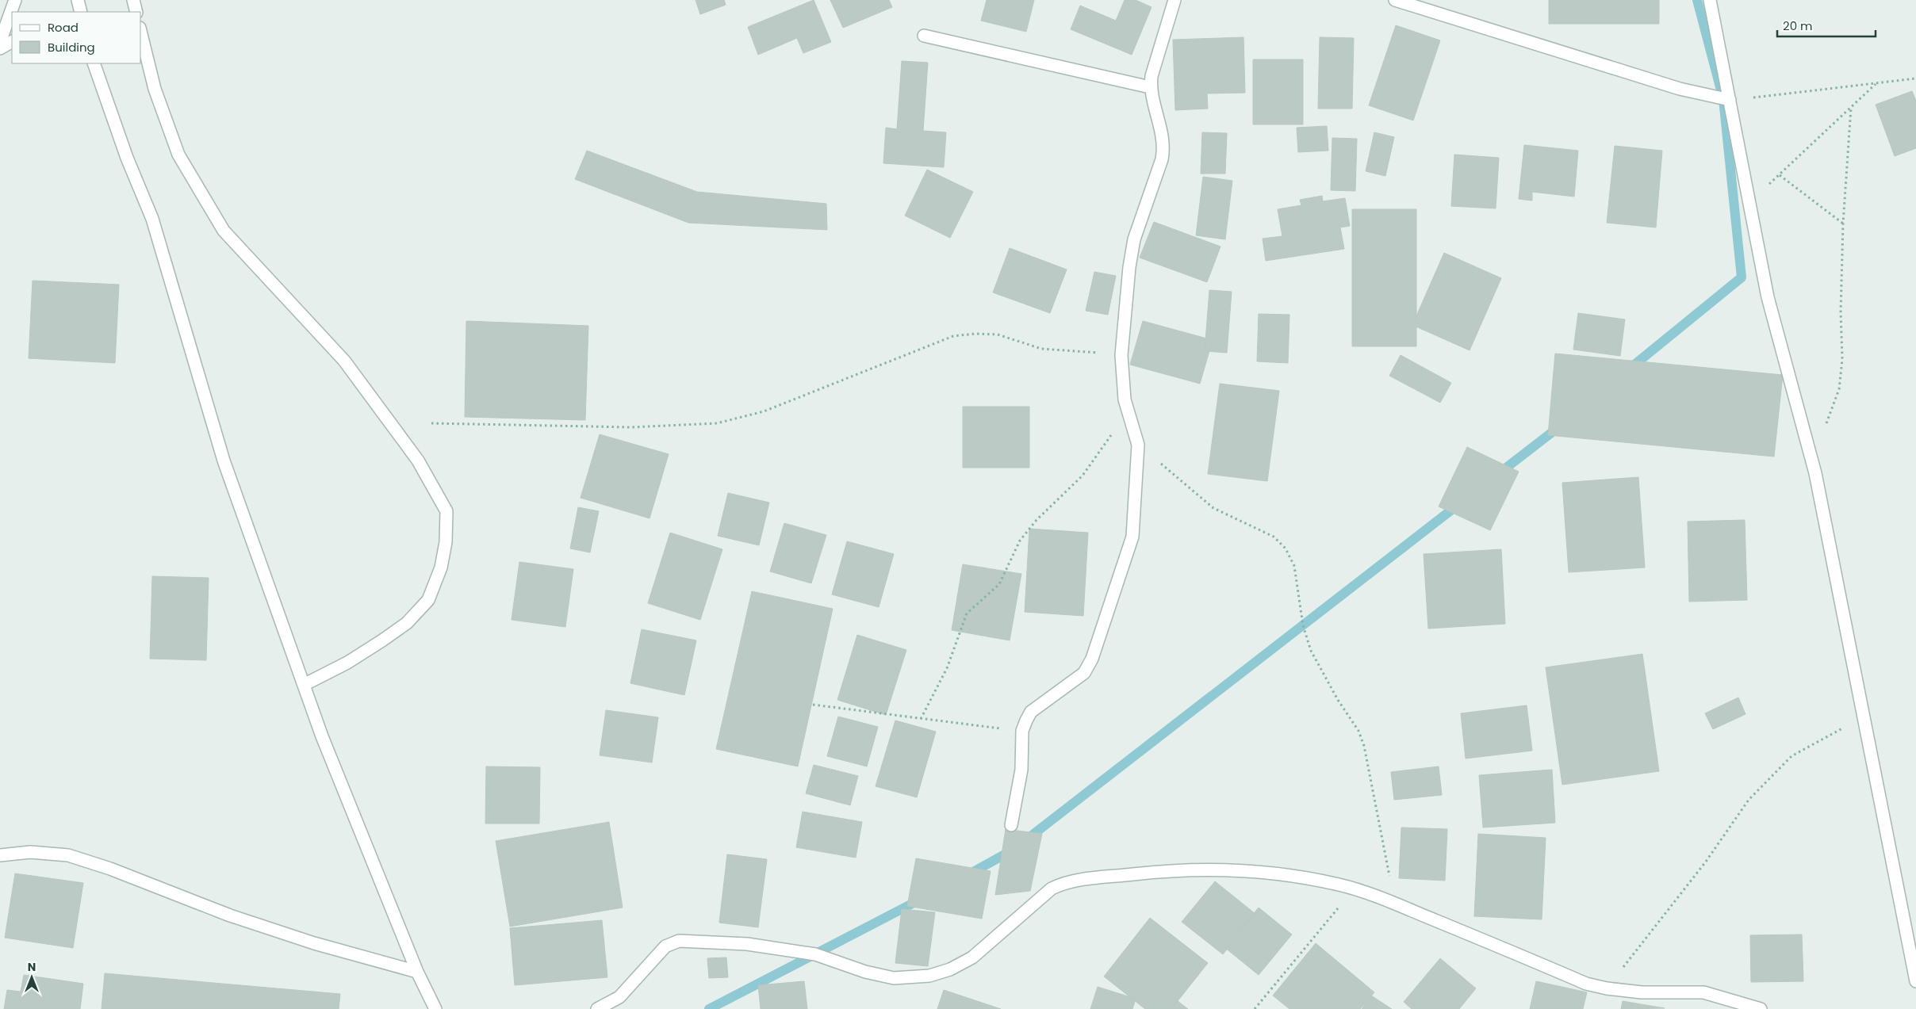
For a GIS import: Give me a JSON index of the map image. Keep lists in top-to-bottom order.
{
  "legend": ["Road", "Building"],
  "scale_bar": "20 m",
  "north": "top"
}
